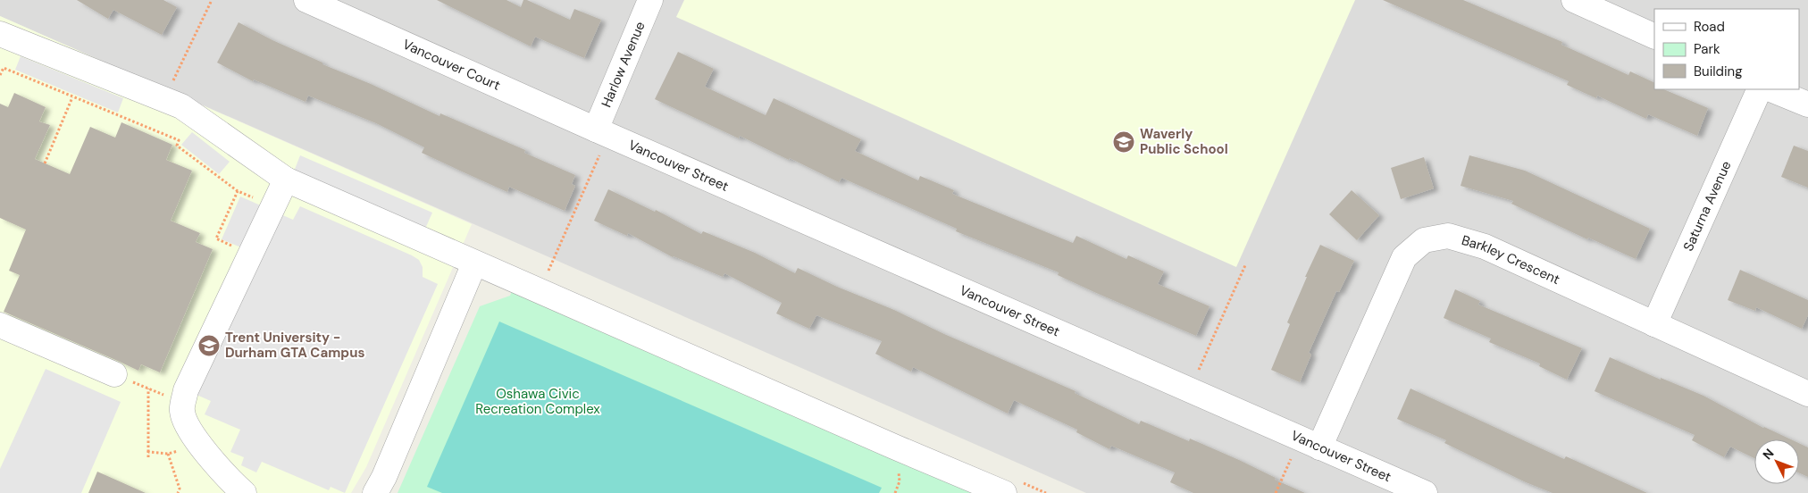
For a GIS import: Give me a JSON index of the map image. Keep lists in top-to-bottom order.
{
  "streets": {
    "street": [
      "Vancouver Court",
      "Harlow Avenue",
      "Vancouver Street",
      "Saturna Avenue",
      "Barkley Crescent"
    ]
  },
  "crossings": [
    ["Vancouver Court", "Harlow Avenue"],
    ["Vancouver Court", "Vancouver Street"],
    ["Harlow Avenue", "Vancouver Street"],
    ["Vancouver Street", "Barkley Crescent"],
    ["Saturna Avenue", "Barkley Crescent"]
  ],
  "parks": ["Oshawa Civic Recreation Complex"],
  "places": {
    "school or university": ["Waverly Public School", "Trent University - Durham GTA Campus"]
  },
  "legend": ["Road", "Park", "Building"],
  "north": "top left"
}
